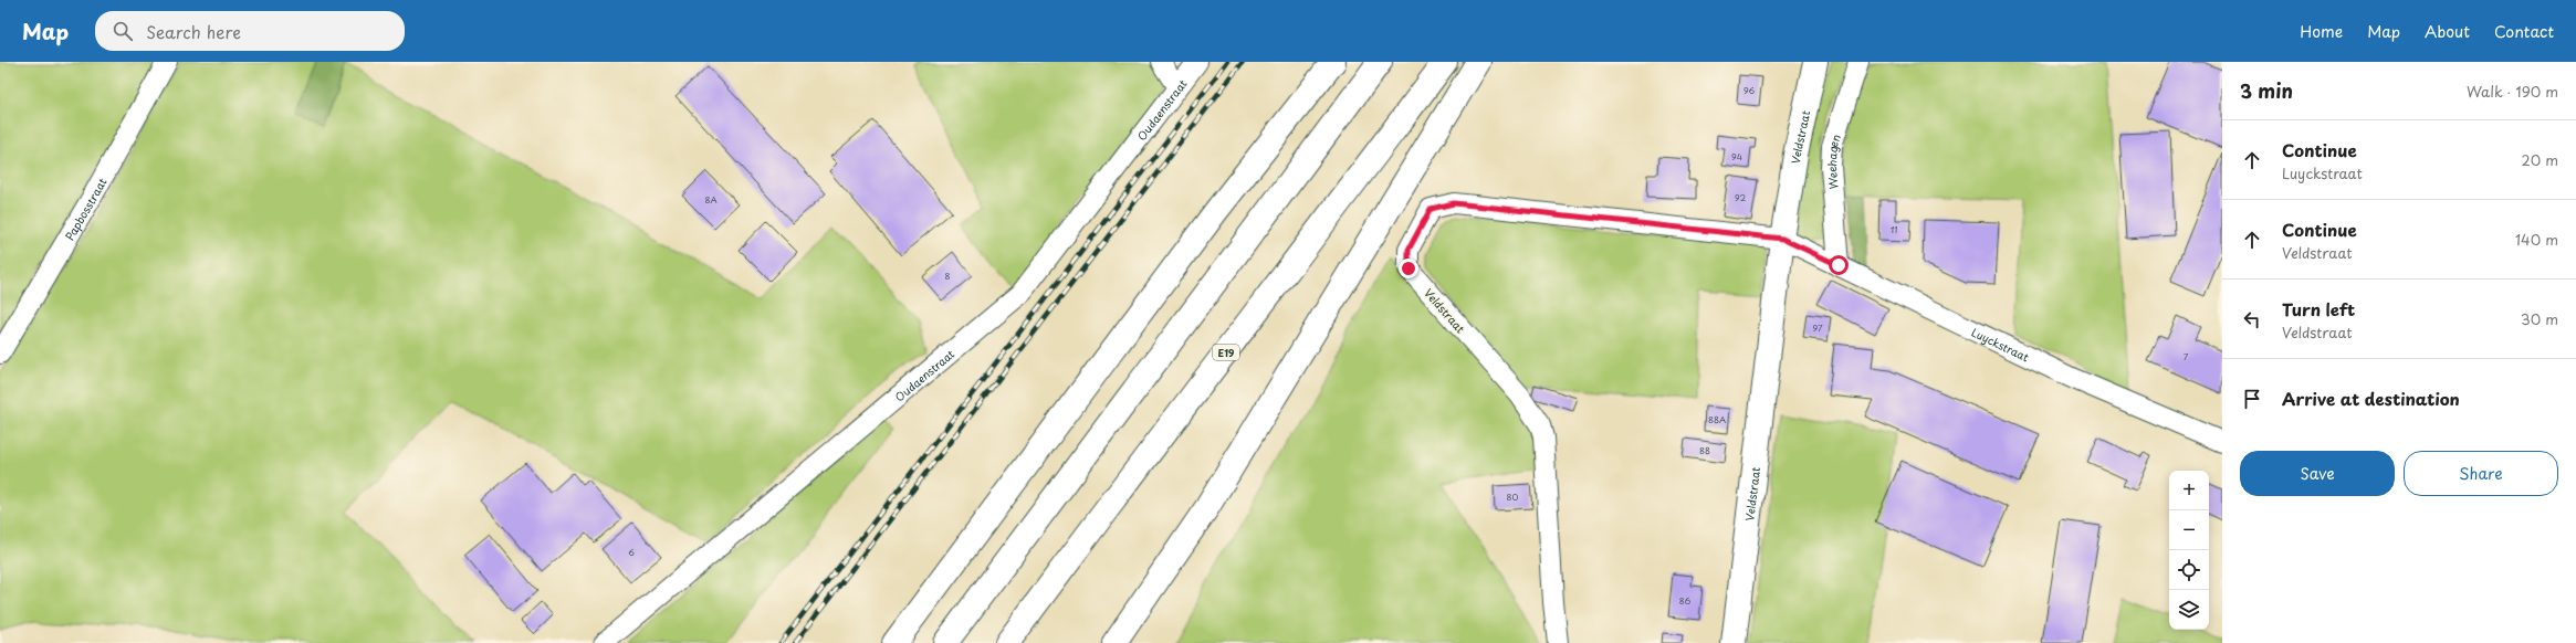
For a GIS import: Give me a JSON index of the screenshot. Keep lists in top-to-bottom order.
{
  "streets": {
    "main road": ["Veldstraat", "E19"],
    "street": [
      "Oudaenstraat",
      "Weehagen",
      "Papbosstraat",
      "Luyckstraat"
    ]
  },
  "crossings": [
    ["Veldstraat", "Luyckstraat"],
    ["Weehagen", "Luyckstraat"]
  ],
  "house_numbers": [
    "96",
    "94",
    "92",
    "8A",
    "11",
    "8",
    "97",
    "7",
    "88A",
    "88",
    "80",
    "6",
    "86"
  ],
  "page": {
    "header": "Map",
    "search": "Search here",
    "nav": [
      "Home",
      "Map",
      "About",
      "Contact"
    ],
    "heading": ["3 min", "Walk · 190 m"],
    "list": [
      ["Continue", "Luyckstraat", "20 m"],
      ["Continue", "Veldstraat", "140 m"],
      ["Turn left", "Veldstraat", "30 m"],
      "Arrive at destination"
    ],
    "buttons": ["Save", "Share"],
    "map_buttons": ["+", "−"]
  }
}
